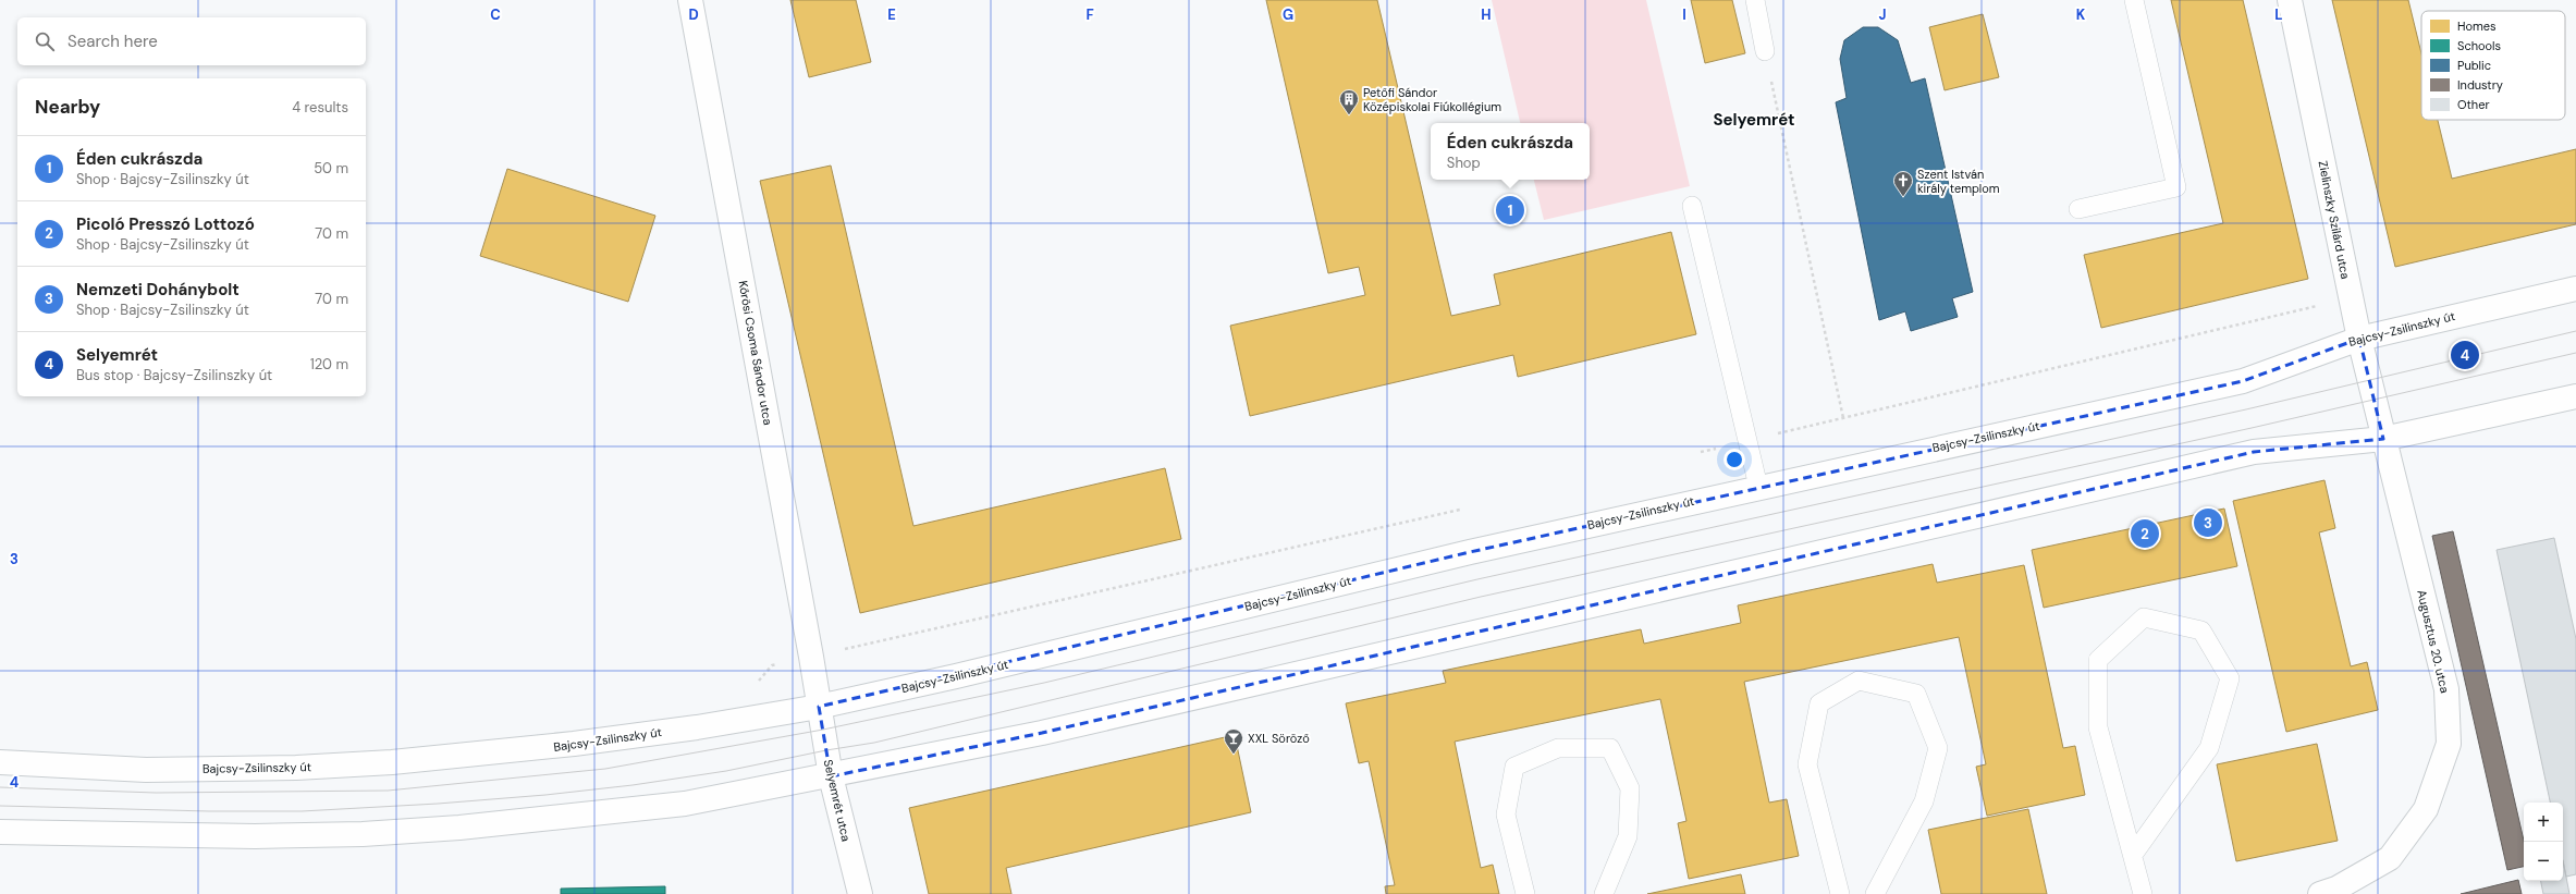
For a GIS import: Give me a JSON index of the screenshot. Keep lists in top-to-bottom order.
{
  "streets": {
    "street": [
      "Zielinszky Szilárd utca",
      "Bajcsy-Zsilinszky út",
      "Kőrösi Csoma Sándor utca",
      "Augusztus 20. utca",
      "Selyemrét utca"
    ]
  },
  "crossings": [
    ["Zielinszky Szilárd utca", "Bajcsy-Zsilinszky út"],
    ["Zielinszky Szilárd utca", "Augusztus 20. utca"],
    ["Bajcsy-Zsilinszky út", "Kőrösi Csoma Sándor utca"],
    ["Bajcsy-Zsilinszky út", "Selyemrét utca"],
    ["Kőrösi Csoma Sándor utca", "Selyemrét utca"]
  ],
  "districts": ["Selyemrét"],
  "places": {
    "building": ["Petőfi Sándor Középiskolai Fiúkollégium"],
    "church": ["Szent István király templom"],
    "bar": ["XXL Söröző"]
  },
  "legend": [
    "Homes",
    "Schools",
    "Public",
    "Industry",
    "Other"
  ],
  "page": {
    "search": "Search here",
    "heading": ["Nearby", "4 results"],
    "popup": ["Éden cukrászda", "Shop"],
    "list": [
      {
        "mark": "1",
        "name": "Éden cukrászda",
        "note": "Shop · Bajcsy-Zsilinszky út",
        "value": "50 m"
      },
      {
        "mark": "2",
        "name": "Picoló Presszó Lottozó",
        "note": "Shop · Bajcsy-Zsilinszky út",
        "value": "70 m"
      },
      {
        "mark": "3",
        "name": "Nemzeti Dohánybolt",
        "note": "Shop · Bajcsy-Zsilinszky út",
        "value": "70 m"
      },
      {
        "mark": "4",
        "name": "Selyemrét",
        "note": "Bus stop · Bajcsy-Zsilinszky út",
        "value": "120 m"
      }
    ],
    "pins": [
      "1",
      "4",
      "3",
      "2"
    ],
    "map_buttons": ["+", "−"]
  },
  "grid": {
    "columns": [
      "C",
      "D",
      "E",
      "F",
      "G",
      "H",
      "I",
      "J",
      "K",
      "L"
    ],
    "rows": ["3", "4"]
  }
}
